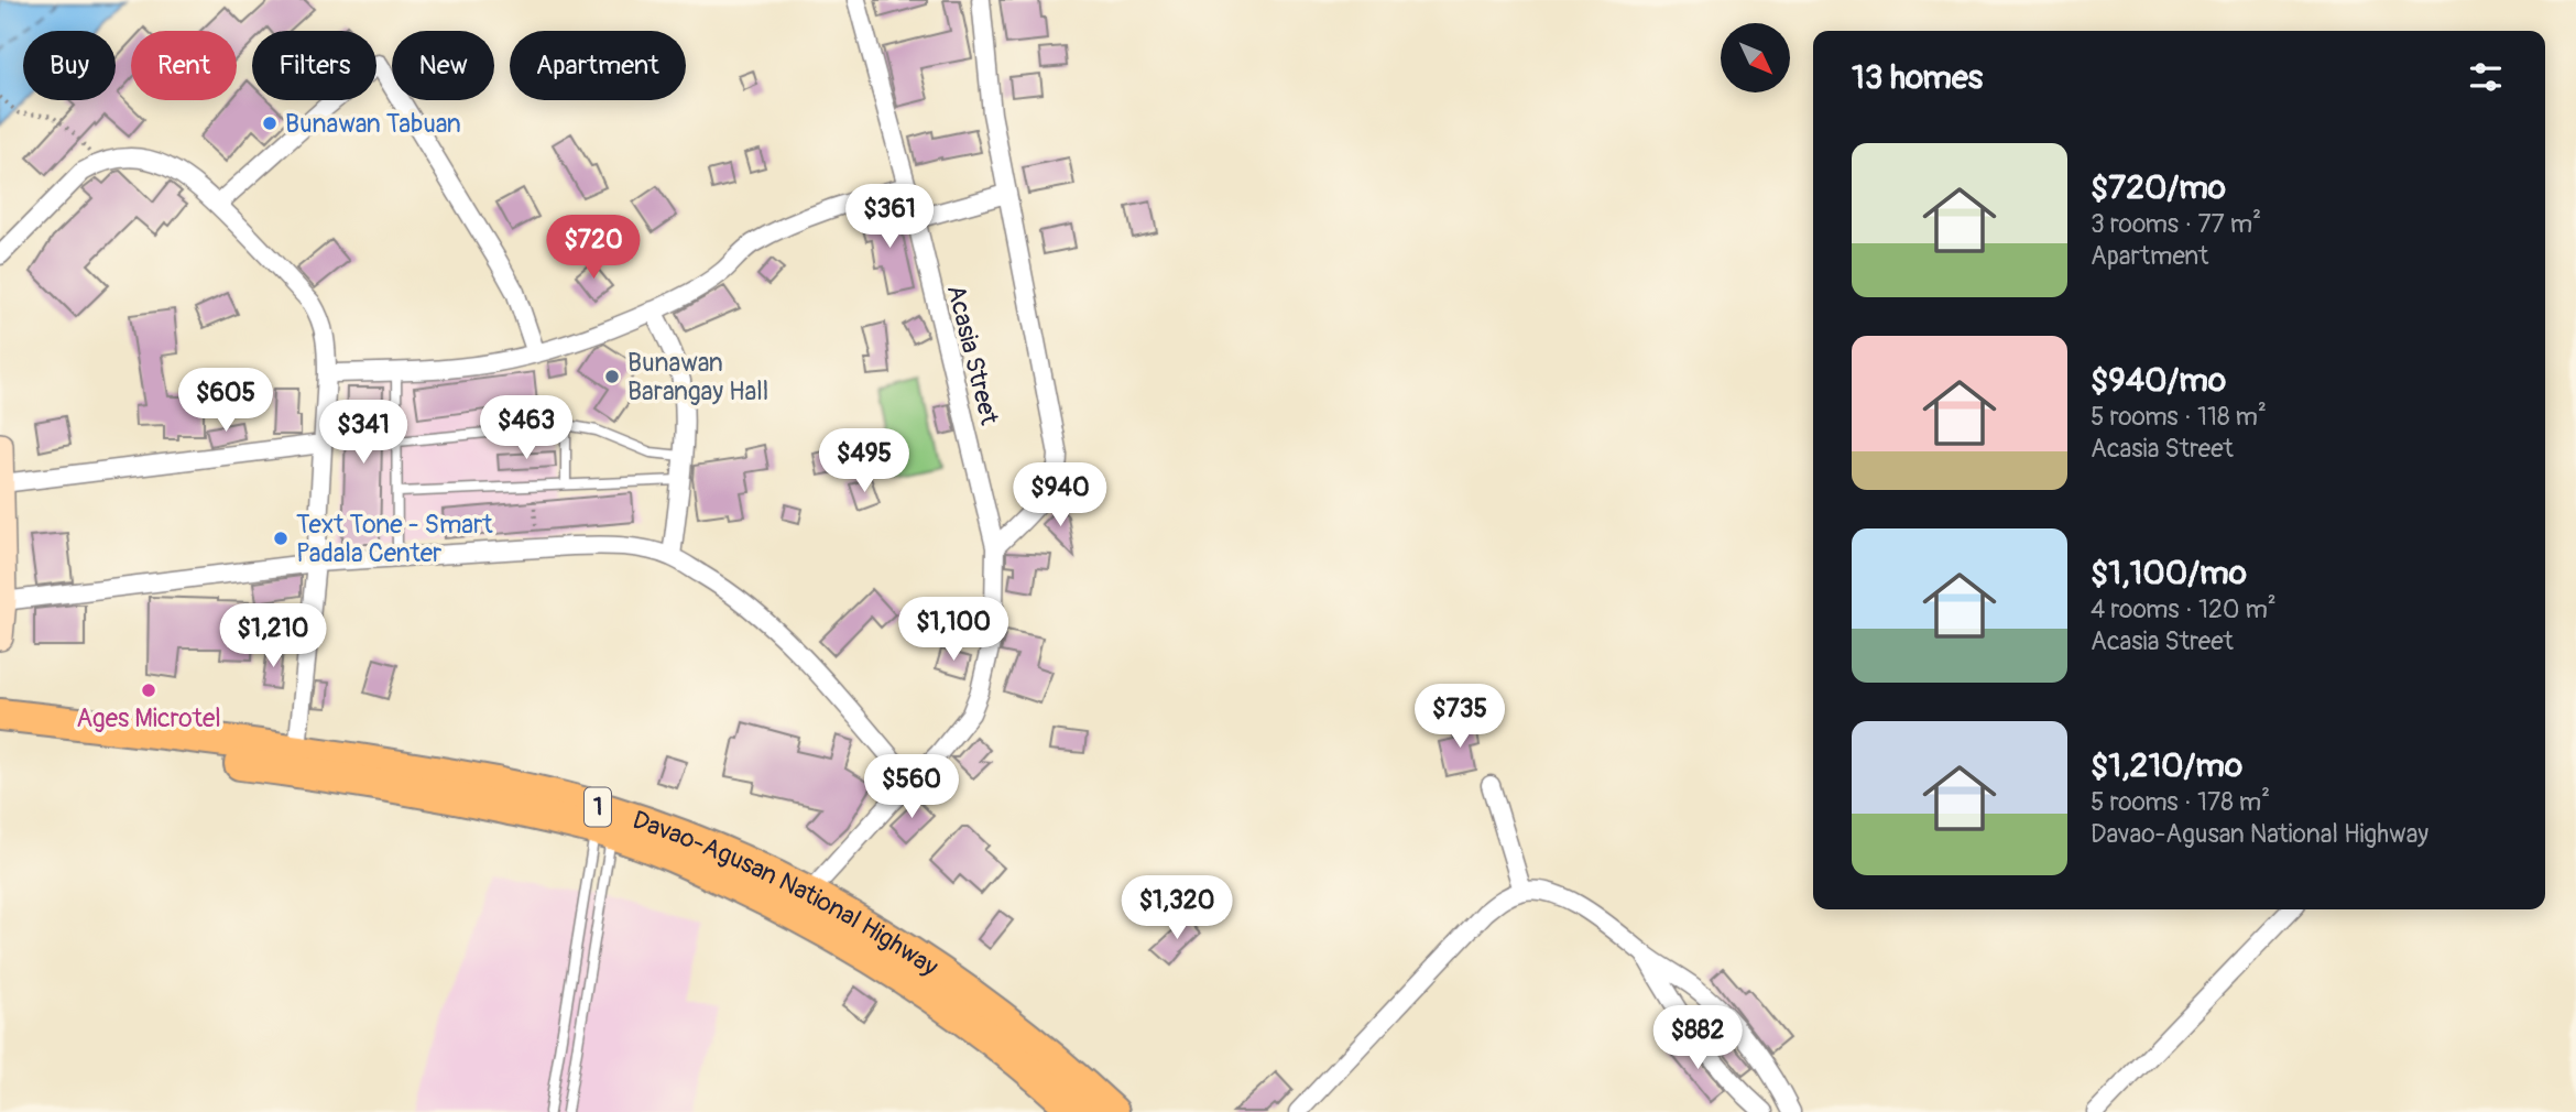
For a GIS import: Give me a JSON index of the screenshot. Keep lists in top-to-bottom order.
{
  "streets": {
    "highway": ["1", "Davao-Agusan National Highway"],
    "street": ["Acasia Street"]
  },
  "crossings": [
    ["Acasia Street", "Davao-Agusan National Highway"]
  ],
  "places": [
    "Bunawan Tabuan",
    "Bunawan Barangay Hall",
    "Text Tone - Smart Padala Center",
    "Ages Microtel"
  ],
  "north": "bottom right",
  "page": {
    "chip": [
      "Buy",
      "Rent",
      "Filters",
      "New",
      "Apartment"
    ],
    "heading": "13 homes",
    "list": [
      {
        "name": "$720/mo",
        "note": "3 rooms · 77 m² · Apartment"
      },
      {
        "name": "$940/mo",
        "note": "5 rooms · 118 m² · Acasia Street"
      },
      {
        "name": "$1,100/mo",
        "note": "4 rooms · 120 m² · Acasia Street"
      },
      {
        "name": "$1,210/mo",
        "note": "5 rooms · 178 m² · Davao-Agusan National Highway"
      }
    ],
    "price": [
      "$361",
      "$720",
      "$605",
      "$463",
      "$341",
      "$495",
      "$940",
      "$1,100",
      "$1,210",
      "$735",
      "$560",
      "$1,320",
      "$882"
    ]
  }
}
